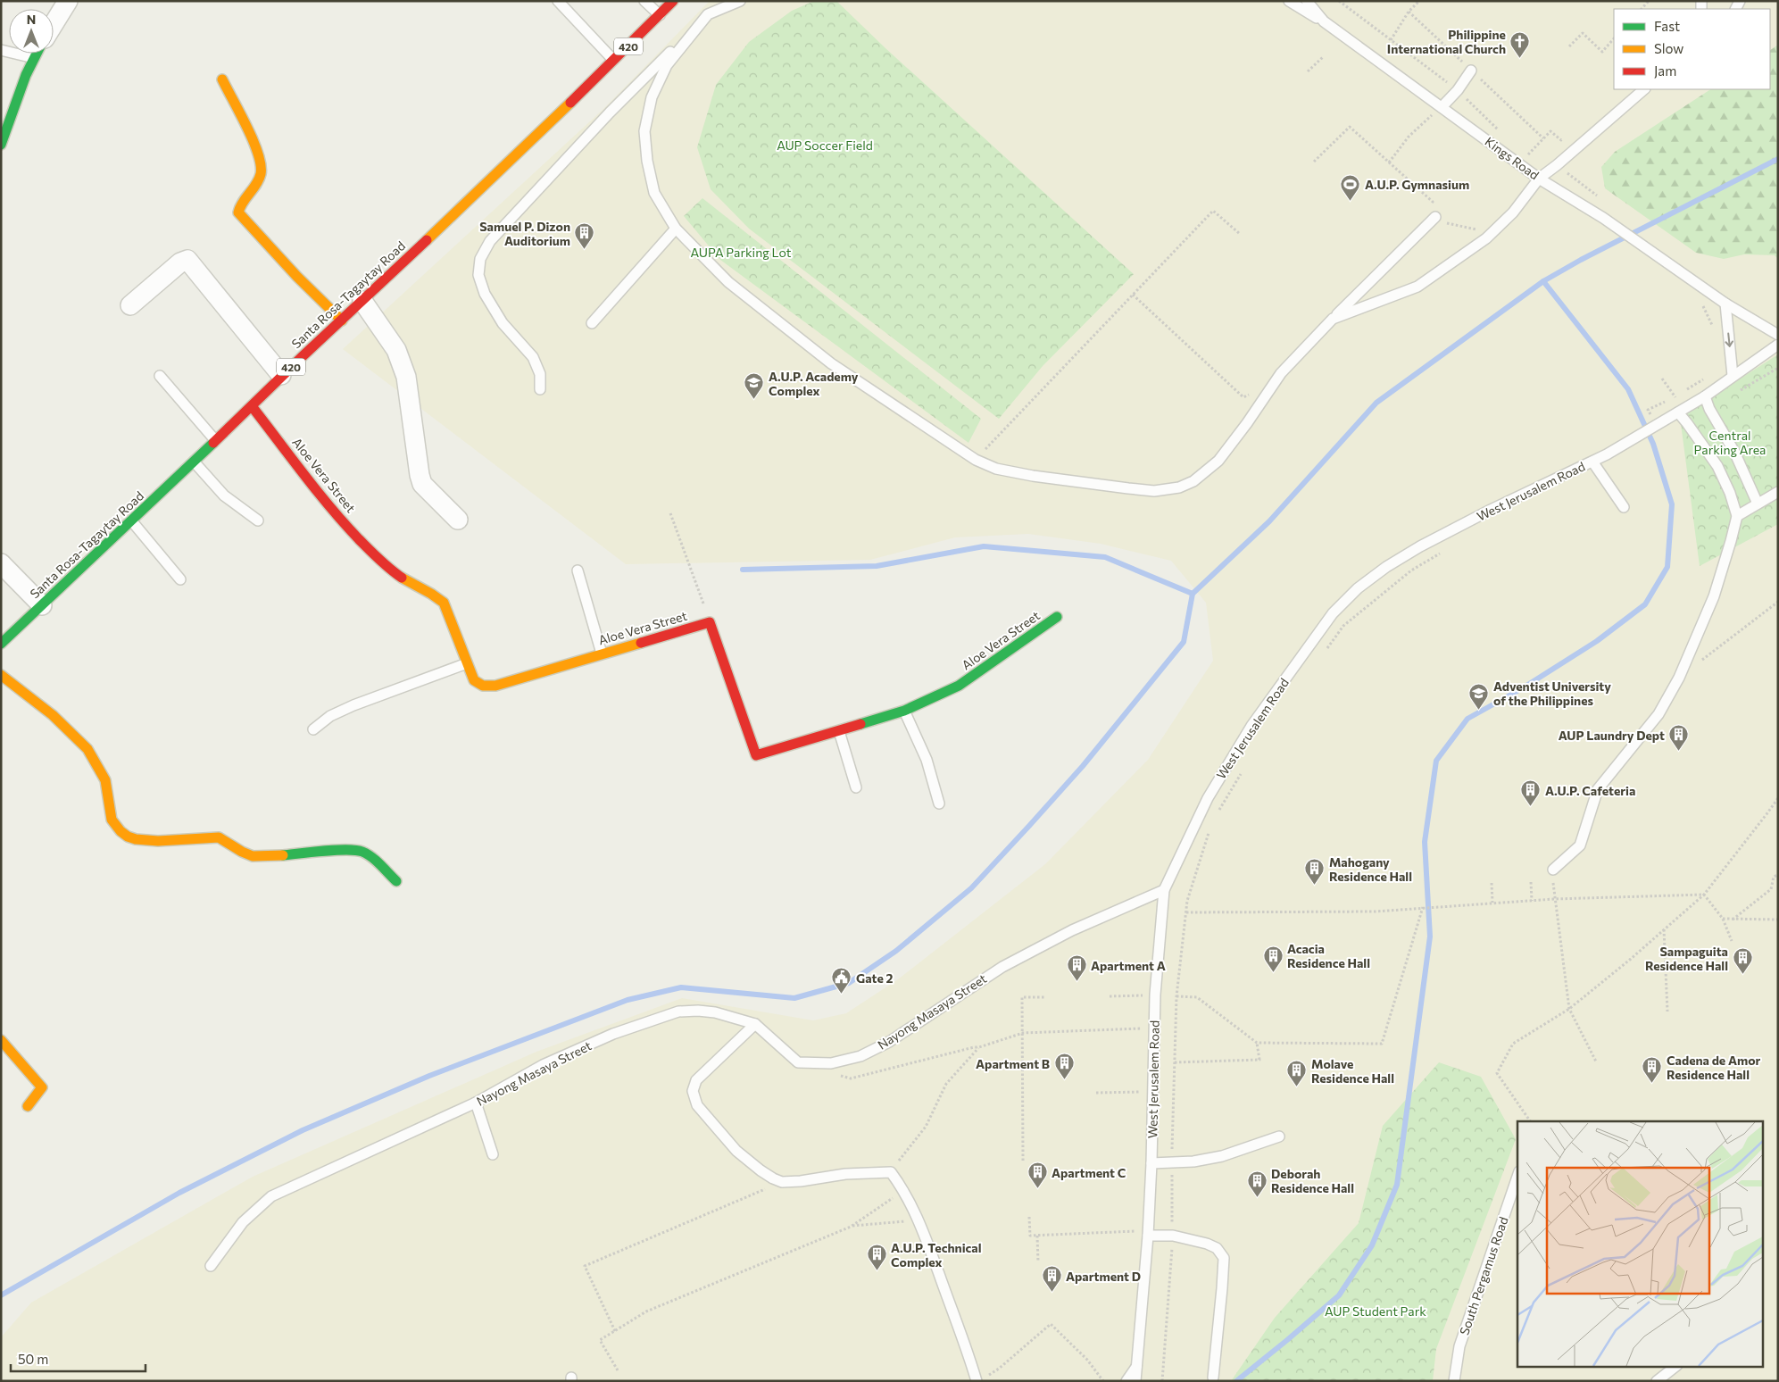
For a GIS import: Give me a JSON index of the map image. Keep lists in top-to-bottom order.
{
  "streets": {
    "street": ["420", "Santa Rosa-Tagaytay Road", "Aloe Vera Street"],
    "lane": [
      "Kings Road",
      "West Jerusalem Road",
      "Nayong Masaya Street",
      "South Pergamus Road"
    ]
  },
  "crossings": [
    ["Santa Rosa-Tagaytay Road", "Aloe Vera Street"],
    ["West Jerusalem Road", "Nayong Masaya Street"]
  ],
  "parks": [
    "AUP Soccer Field",
    "AUPA Parking Lot",
    "Central Parking Area",
    "AUP Student Park"
  ],
  "places": {
    "church": ["Philippine International Church"],
    "sports": ["A.U.P. Gymnasium"],
    "building": [
      "Samuel P. Dizon Auditorium",
      "AUP Laundry Dept",
      "A.U.P. Cafeteria",
      "Mahogany Residence Hall",
      "Acacia Residence Hall",
      "Sampaguita Residence Hall",
      "Apartment A",
      "Apartment B",
      "Cadena de Amor Residence Hall",
      "Molave Residence Hall",
      "Apartment C",
      "Deborah Residence Hall",
      "A.U.P. Technical Complex",
      "Apartment D"
    ],
    "school or university": ["A.U.P. Academy Complex", "Adventist University of the Philippines"],
    "public building": ["Gate 2"]
  },
  "legend": ["Fast", "Slow", "Jam"],
  "scale_bar": "50 m",
  "north": "top"
}
